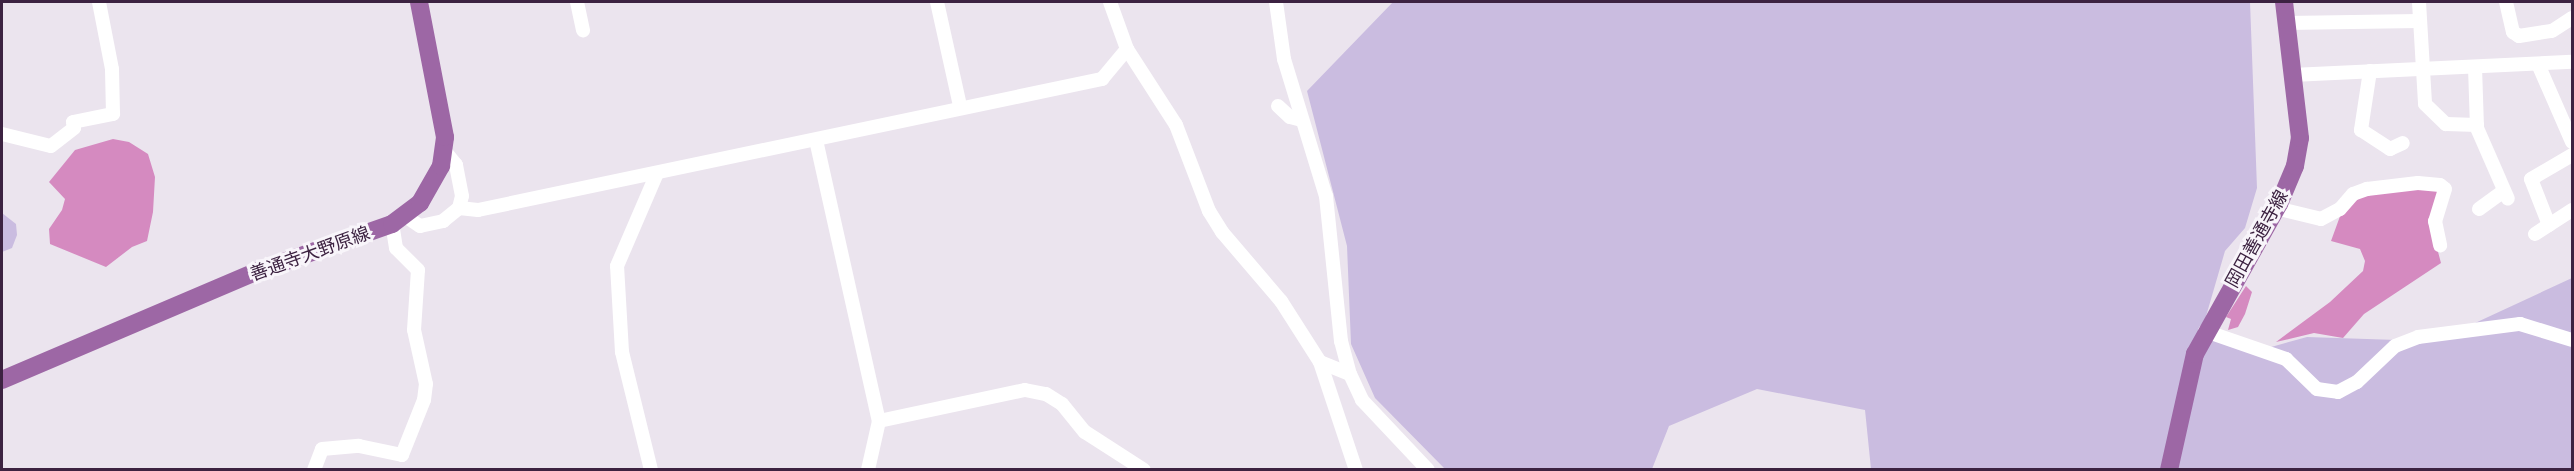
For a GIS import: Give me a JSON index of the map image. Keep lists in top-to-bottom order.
{
  "streets": {
    "main road": ["岡田善通寺線", "善通寺大野原線"]
  }
}
